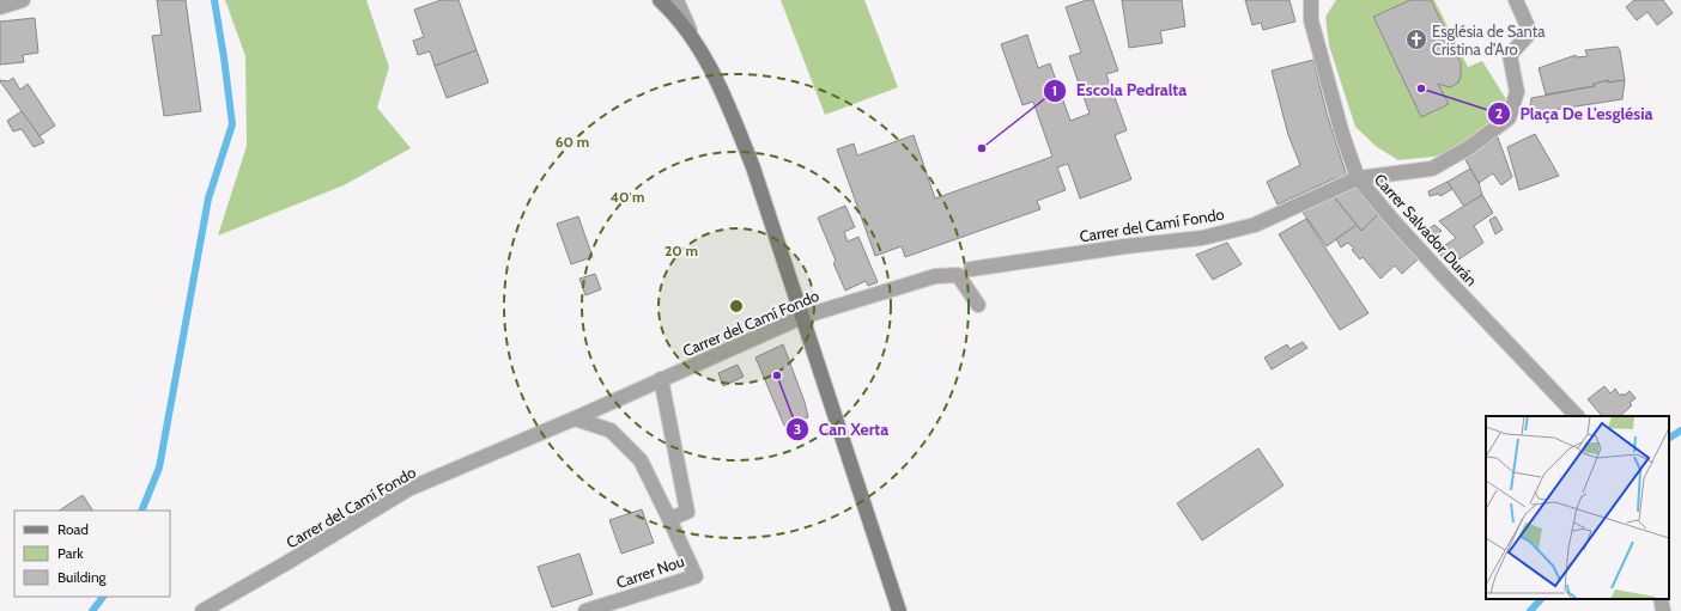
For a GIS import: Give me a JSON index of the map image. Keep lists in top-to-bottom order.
{
  "streets": {
    "street": ["Carrer del Camí Fondo", "Carrer Salvador Durán", "Carrer Nou"]
  },
  "crossings": [
    ["Carrer del Camí Fondo", "Carrer Salvador Durán"]
  ],
  "places": {
    "church": ["Església de Santa Cristina d'Aro"],
    "other": ["Plaça De L'església", "Escola Pedralta", "Can Xerta"]
  },
  "legend": ["Road", "Park", "Building"],
  "rings": ["60 m", "40 m", "20 m"]
}
